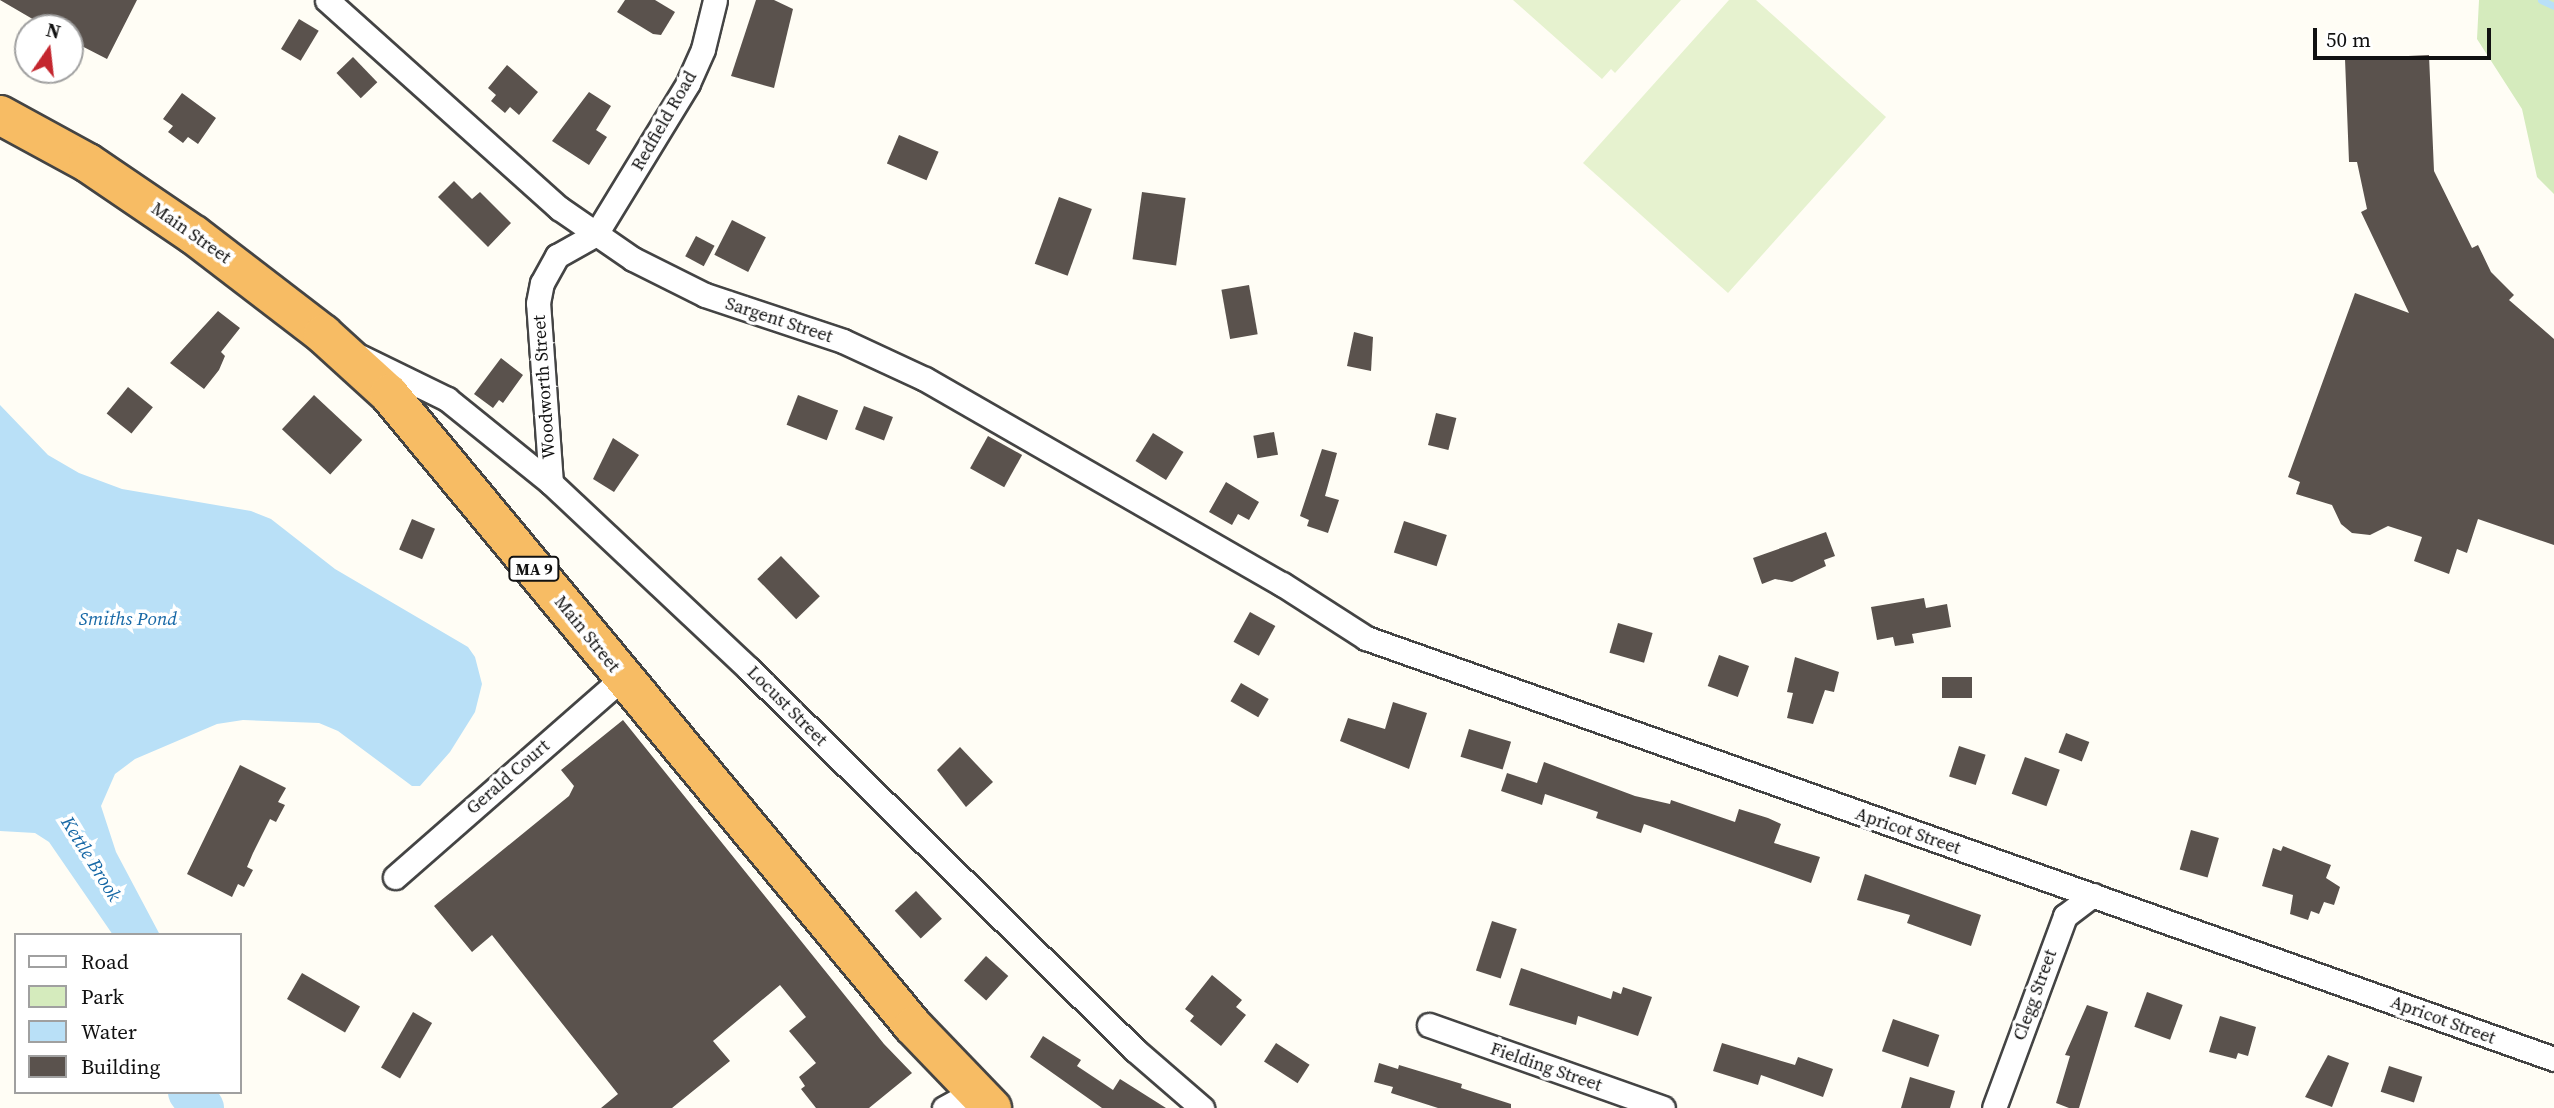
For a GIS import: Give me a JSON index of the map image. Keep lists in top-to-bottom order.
{
  "streets": {
    "highway": ["Main Street", "MA 9"],
    "street": [
      "Redfield Road",
      "Sargent Street",
      "Woodworth Street",
      "Locust Street",
      "Gerald Court",
      "Apricot Street",
      "Clegg Street",
      "Fielding Street"
    ]
  },
  "crossings": [
    ["Redfield Road", "Sargent Street"],
    ["Redfield Road", "Woodworth Street"],
    ["Main Street", "Locust Street"],
    ["Main Street", "Gerald Court"],
    ["Sargent Street", "Woodworth Street"],
    ["Sargent Street", "Apricot Street"],
    ["Woodworth Street", "Locust Street"],
    ["Apricot Street", "Clegg Street"]
  ],
  "water": ["Smiths Pond", "Kettle Brook"],
  "legend": [
    "Road",
    "Park",
    "Water",
    "Building"
  ],
  "scale_bar": "50 m",
  "north": "top"
}
